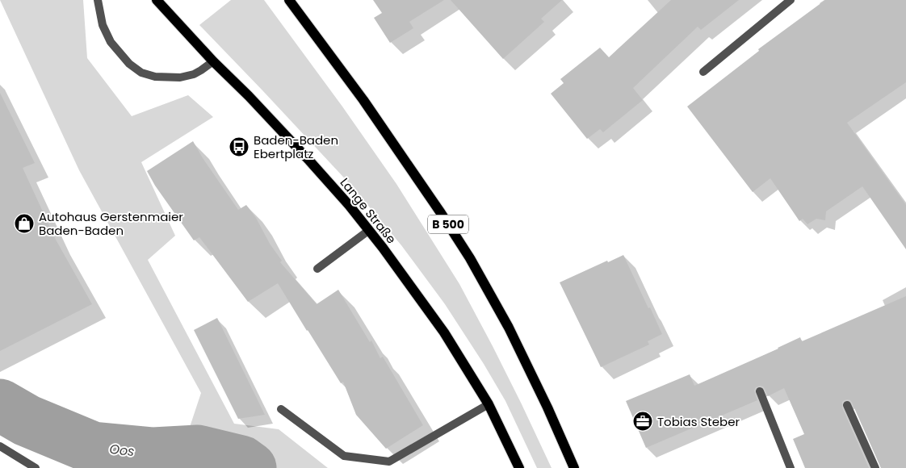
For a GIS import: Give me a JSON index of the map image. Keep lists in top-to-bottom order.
{
  "streets": {
    "main road": ["Lange Straße", "B 500"]
  },
  "water": ["Oos"],
  "places": {
    "bus stop": ["Baden-Baden Ebertplatz"],
    "shop": ["Autohaus Gerstenmaier Baden-Baden"],
    "office": ["Tobias Steber"]
  }
}
